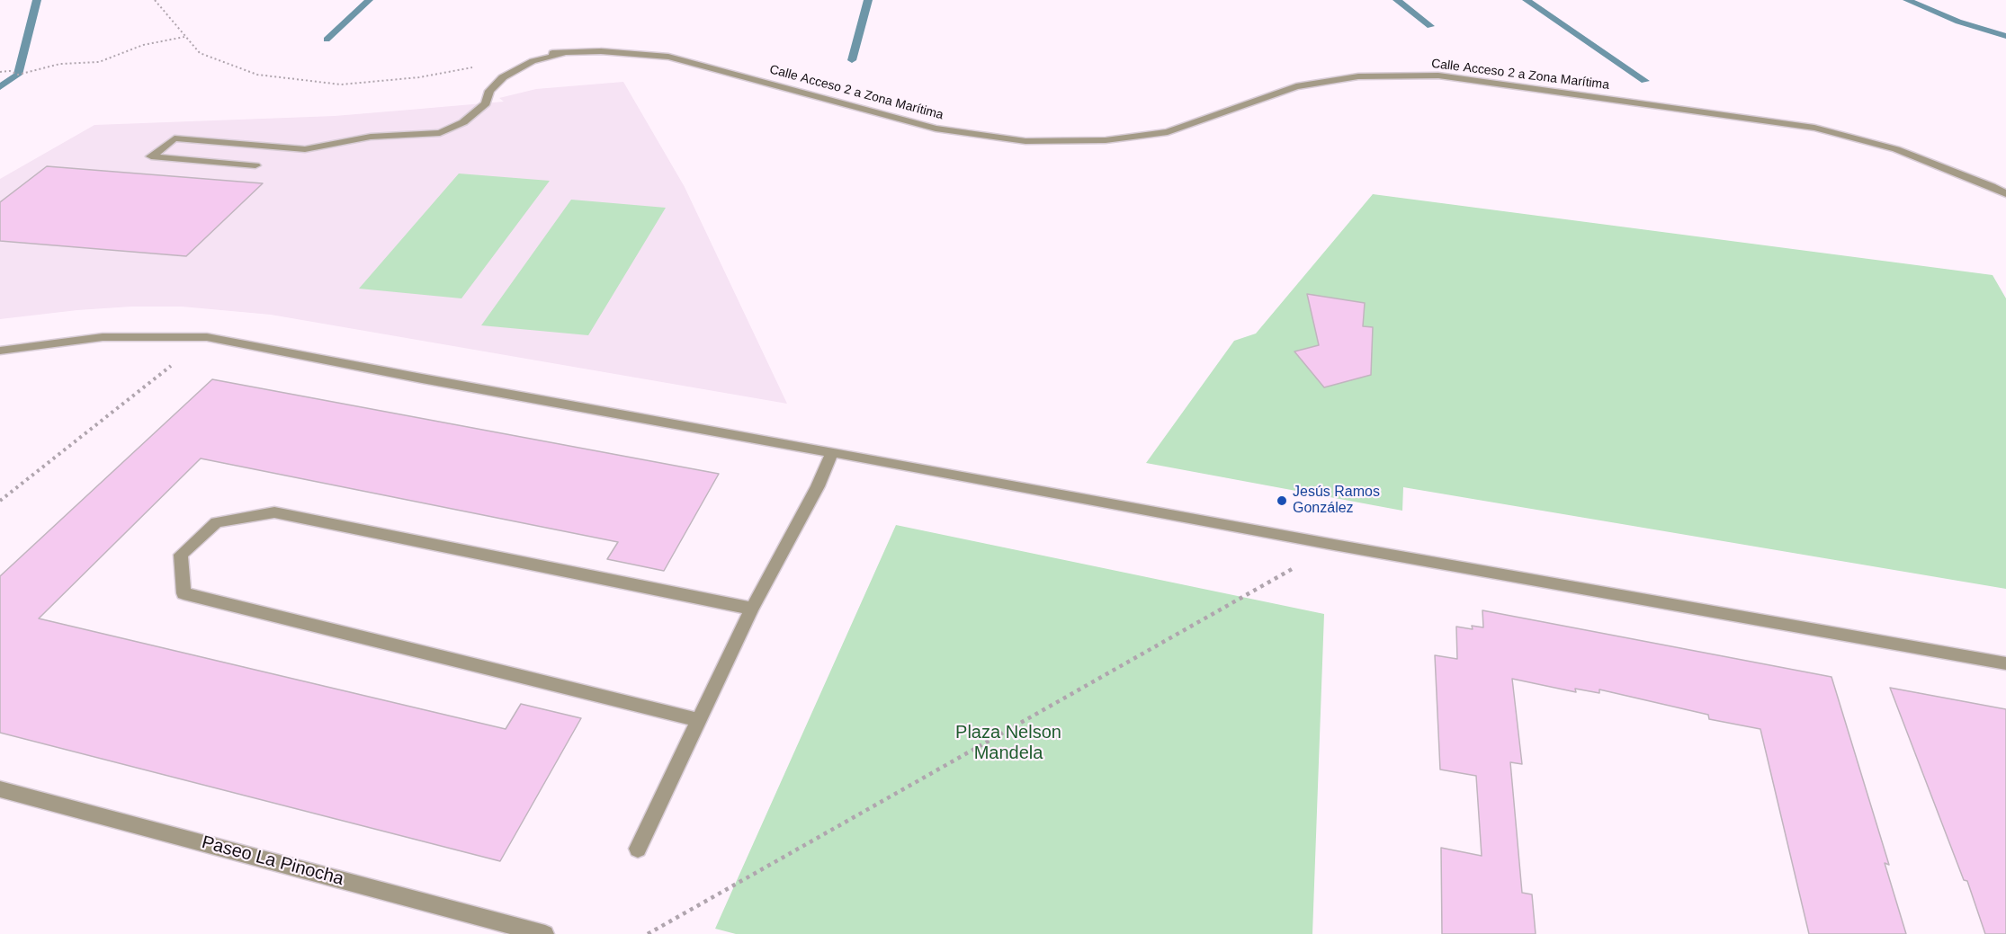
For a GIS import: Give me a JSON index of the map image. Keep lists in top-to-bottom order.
{
  "streets": {
    "street": ["Calle Acceso 2 a Zona Marítima", "Paseo La Pinocha"]
  },
  "parks": ["Plaza Nelson Mandela"],
  "places": ["Jesús Ramos González"]
}
